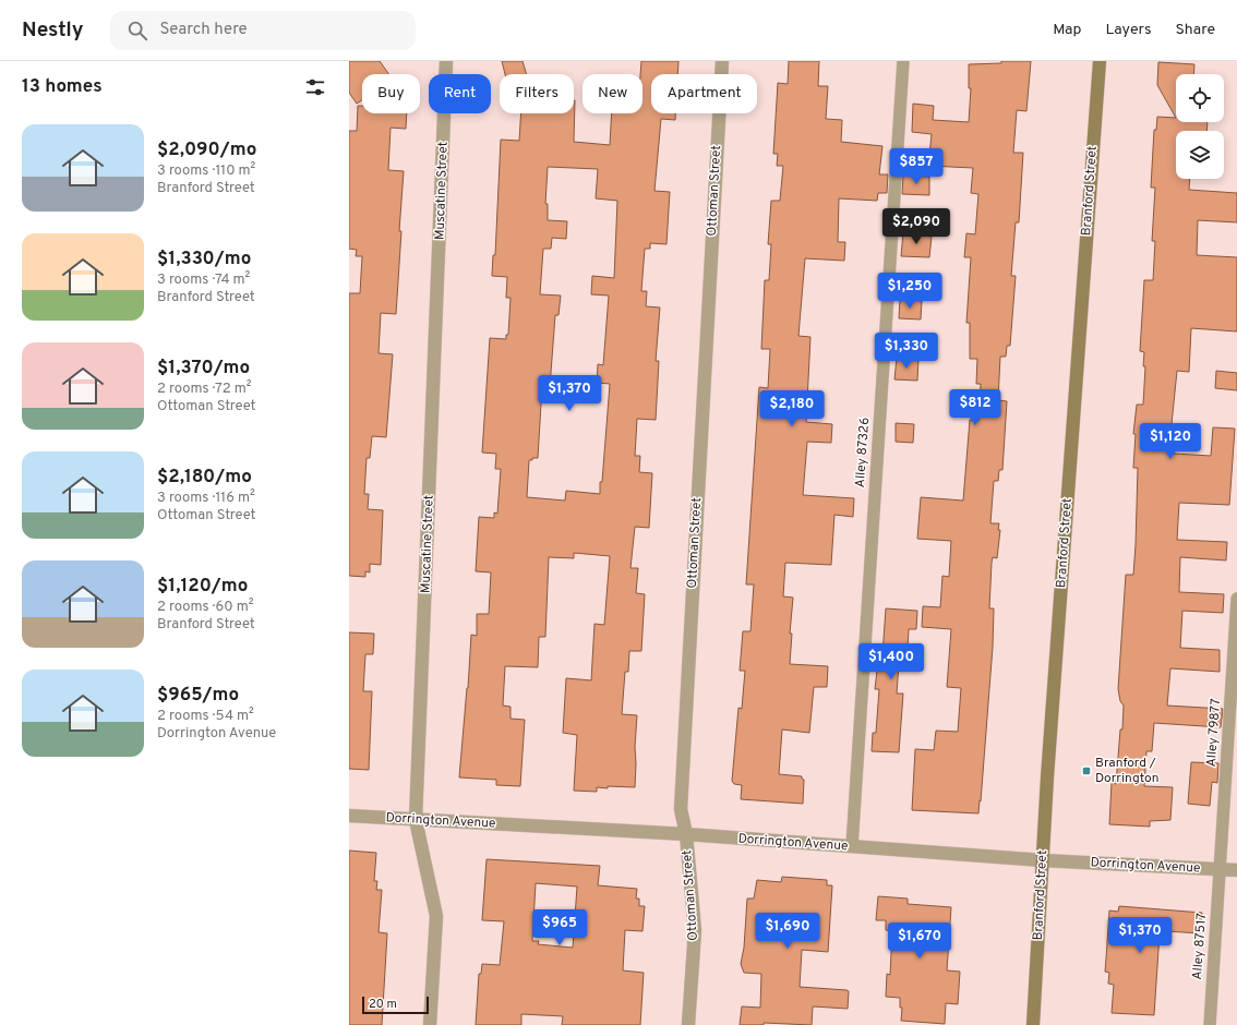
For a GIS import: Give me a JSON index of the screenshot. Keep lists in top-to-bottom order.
{
  "streets": {
    "main road": ["Branford Street"],
    "street": ["Muscatine Street", "Ottoman Street", "Dorrington Avenue"],
    "lane": ["Alley 87326", "Alley 79877", "Alley 87517"]
  },
  "crossings": [
    ["Muscatine Street", "Dorrington Avenue"],
    ["Ottoman Street", "Dorrington Avenue"],
    ["Branford Street", "Dorrington Avenue"],
    ["Alley 87326", "Dorrington Avenue"],
    ["Alley 79877", "Dorrington Avenue"],
    ["Alley 79877", "Alley 87517"],
    ["Dorrington Avenue", "Alley 87517"]
  ],
  "places": {
    "transit": ["Branford / Dorrington"]
  },
  "scale_bar": "20 m",
  "page": {
    "header": "Nestly",
    "search": "Search here",
    "nav": ["Map", "Layers", "Share"],
    "heading": "13 homes",
    "chip": [
      "Buy",
      "Rent",
      "Filters",
      "New",
      "Apartment"
    ],
    "list": [
      {
        "name": "$2,090/mo",
        "note": "3 rooms · 110 m² · Branford Street"
      },
      {
        "name": "$1,330/mo",
        "note": "3 rooms · 74 m² · Branford Street"
      },
      {
        "name": "$1,370/mo",
        "note": "2 rooms · 72 m² · Ottoman Street"
      },
      {
        "name": "$2,180/mo",
        "note": "3 rooms · 116 m² · Ottoman Street"
      },
      {
        "name": "$1,120/mo",
        "note": "2 rooms · 60 m² · Branford Street"
      },
      {
        "name": "$965/mo",
        "note": "2 rooms · 54 m² · Dorrington Avenue"
      }
    ],
    "price": [
      "$857",
      "$2,090",
      "$1,250",
      "$1,330",
      "$1,370",
      "$812",
      "$2,180",
      "$1,120",
      "$1,400",
      "$965",
      "$1,690",
      "$1,370",
      "$1,670"
    ],
    "scale": "20 m"
  }
}
